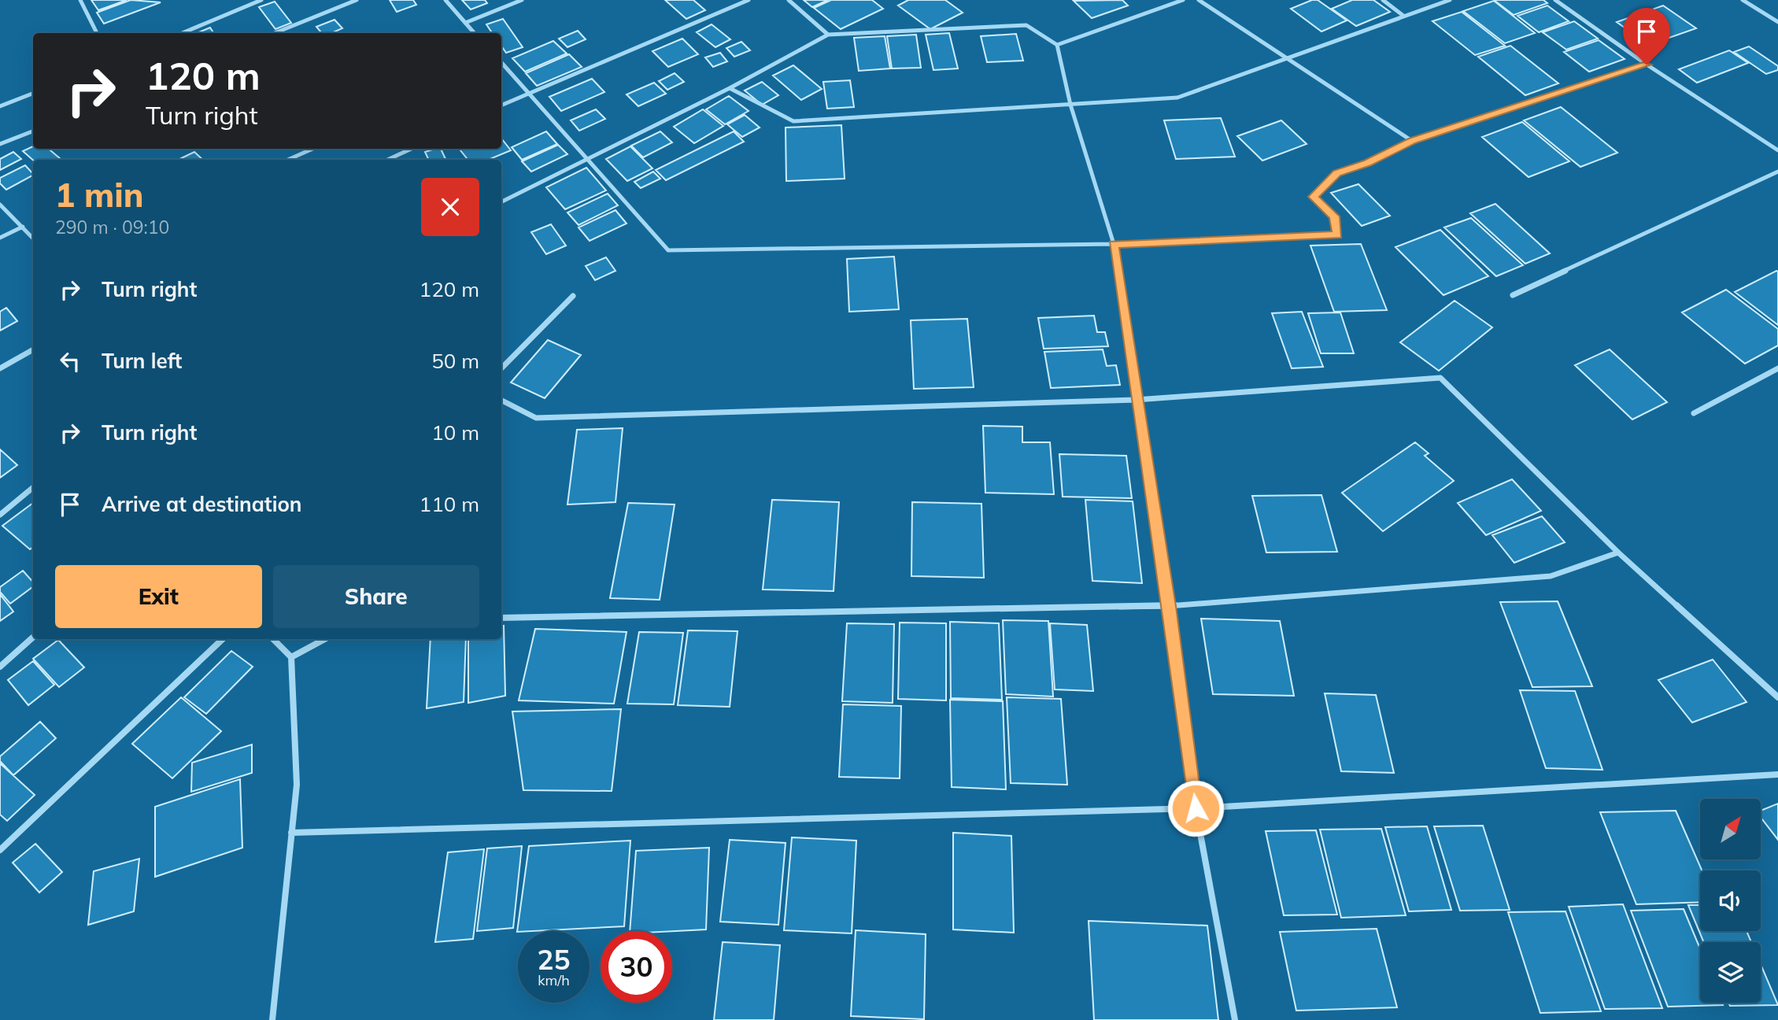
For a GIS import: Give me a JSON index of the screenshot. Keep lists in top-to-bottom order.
{
  "north": "top right",
  "page": {
    "turn": ["120 m", "Turn right"],
    "heading": ["1 min", "290 m · 09:10"],
    "list": [
      {
        "name": "Turn right",
        "value": "120 m"
      },
      {
        "name": "Turn left",
        "value": "50 m"
      },
      {
        "name": "Turn right",
        "value": "10 m"
      },
      {
        "name": "Arrive at destination",
        "value": "110 m"
      }
    ],
    "buttons": ["Exit", "Share"],
    "speed": "25 km/h",
    "limit": "30"
  }
}
